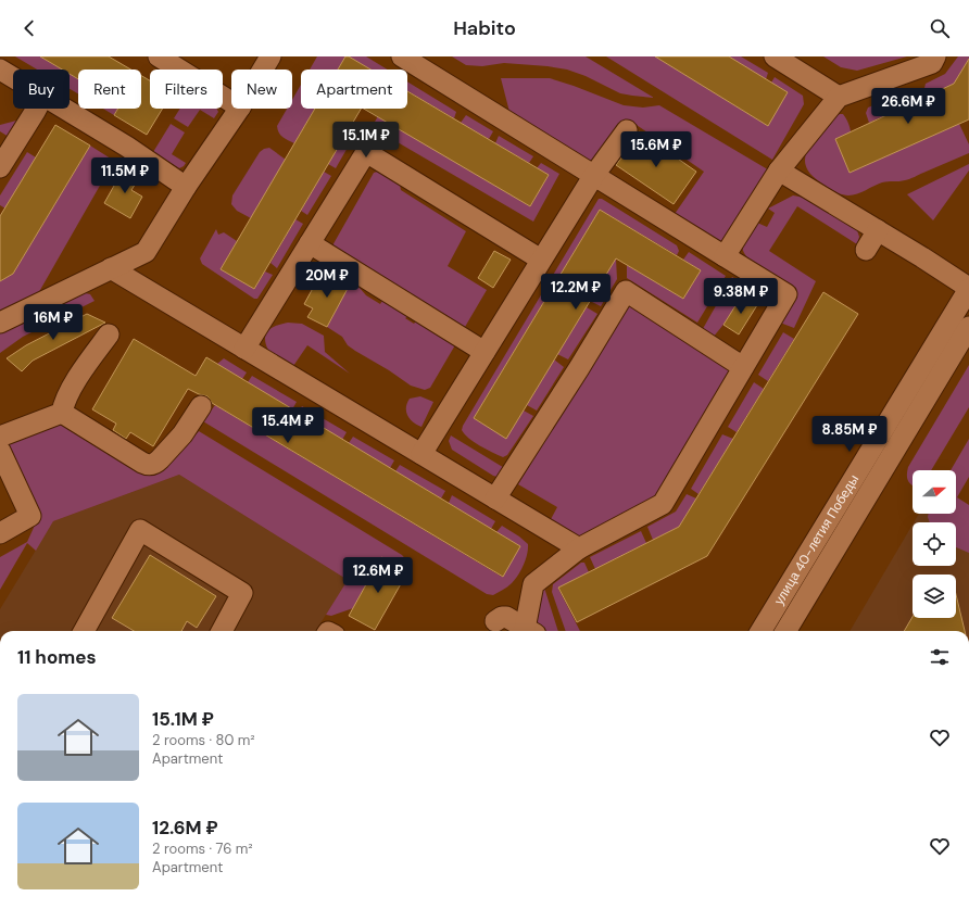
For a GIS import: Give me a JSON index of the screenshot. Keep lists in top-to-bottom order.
{
  "streets": {
    "street": ["улица 40-летия Победы"]
  },
  "north": "right",
  "page": {
    "header": "Habito",
    "chip": [
      "Buy",
      "Rent",
      "Filters",
      "New",
      "Apartment"
    ],
    "price": [
      "26.6M ₽",
      "15.1M ₽",
      "15.6M ₽",
      "11.5M ₽",
      "20M ₽",
      "12.2M ₽",
      "9.38M ₽",
      "16M ₽",
      "15.4M ₽",
      "8.85M ₽",
      "12.6M ₽"
    ],
    "heading": "11 homes",
    "list": [
      {
        "name": "15.1M ₽",
        "note": "2 rooms · 80 m² · Apartment"
      },
      {
        "name": "12.6M ₽",
        "note": "2 rooms · 76 m² · Apartment"
      }
    ]
  }
}
